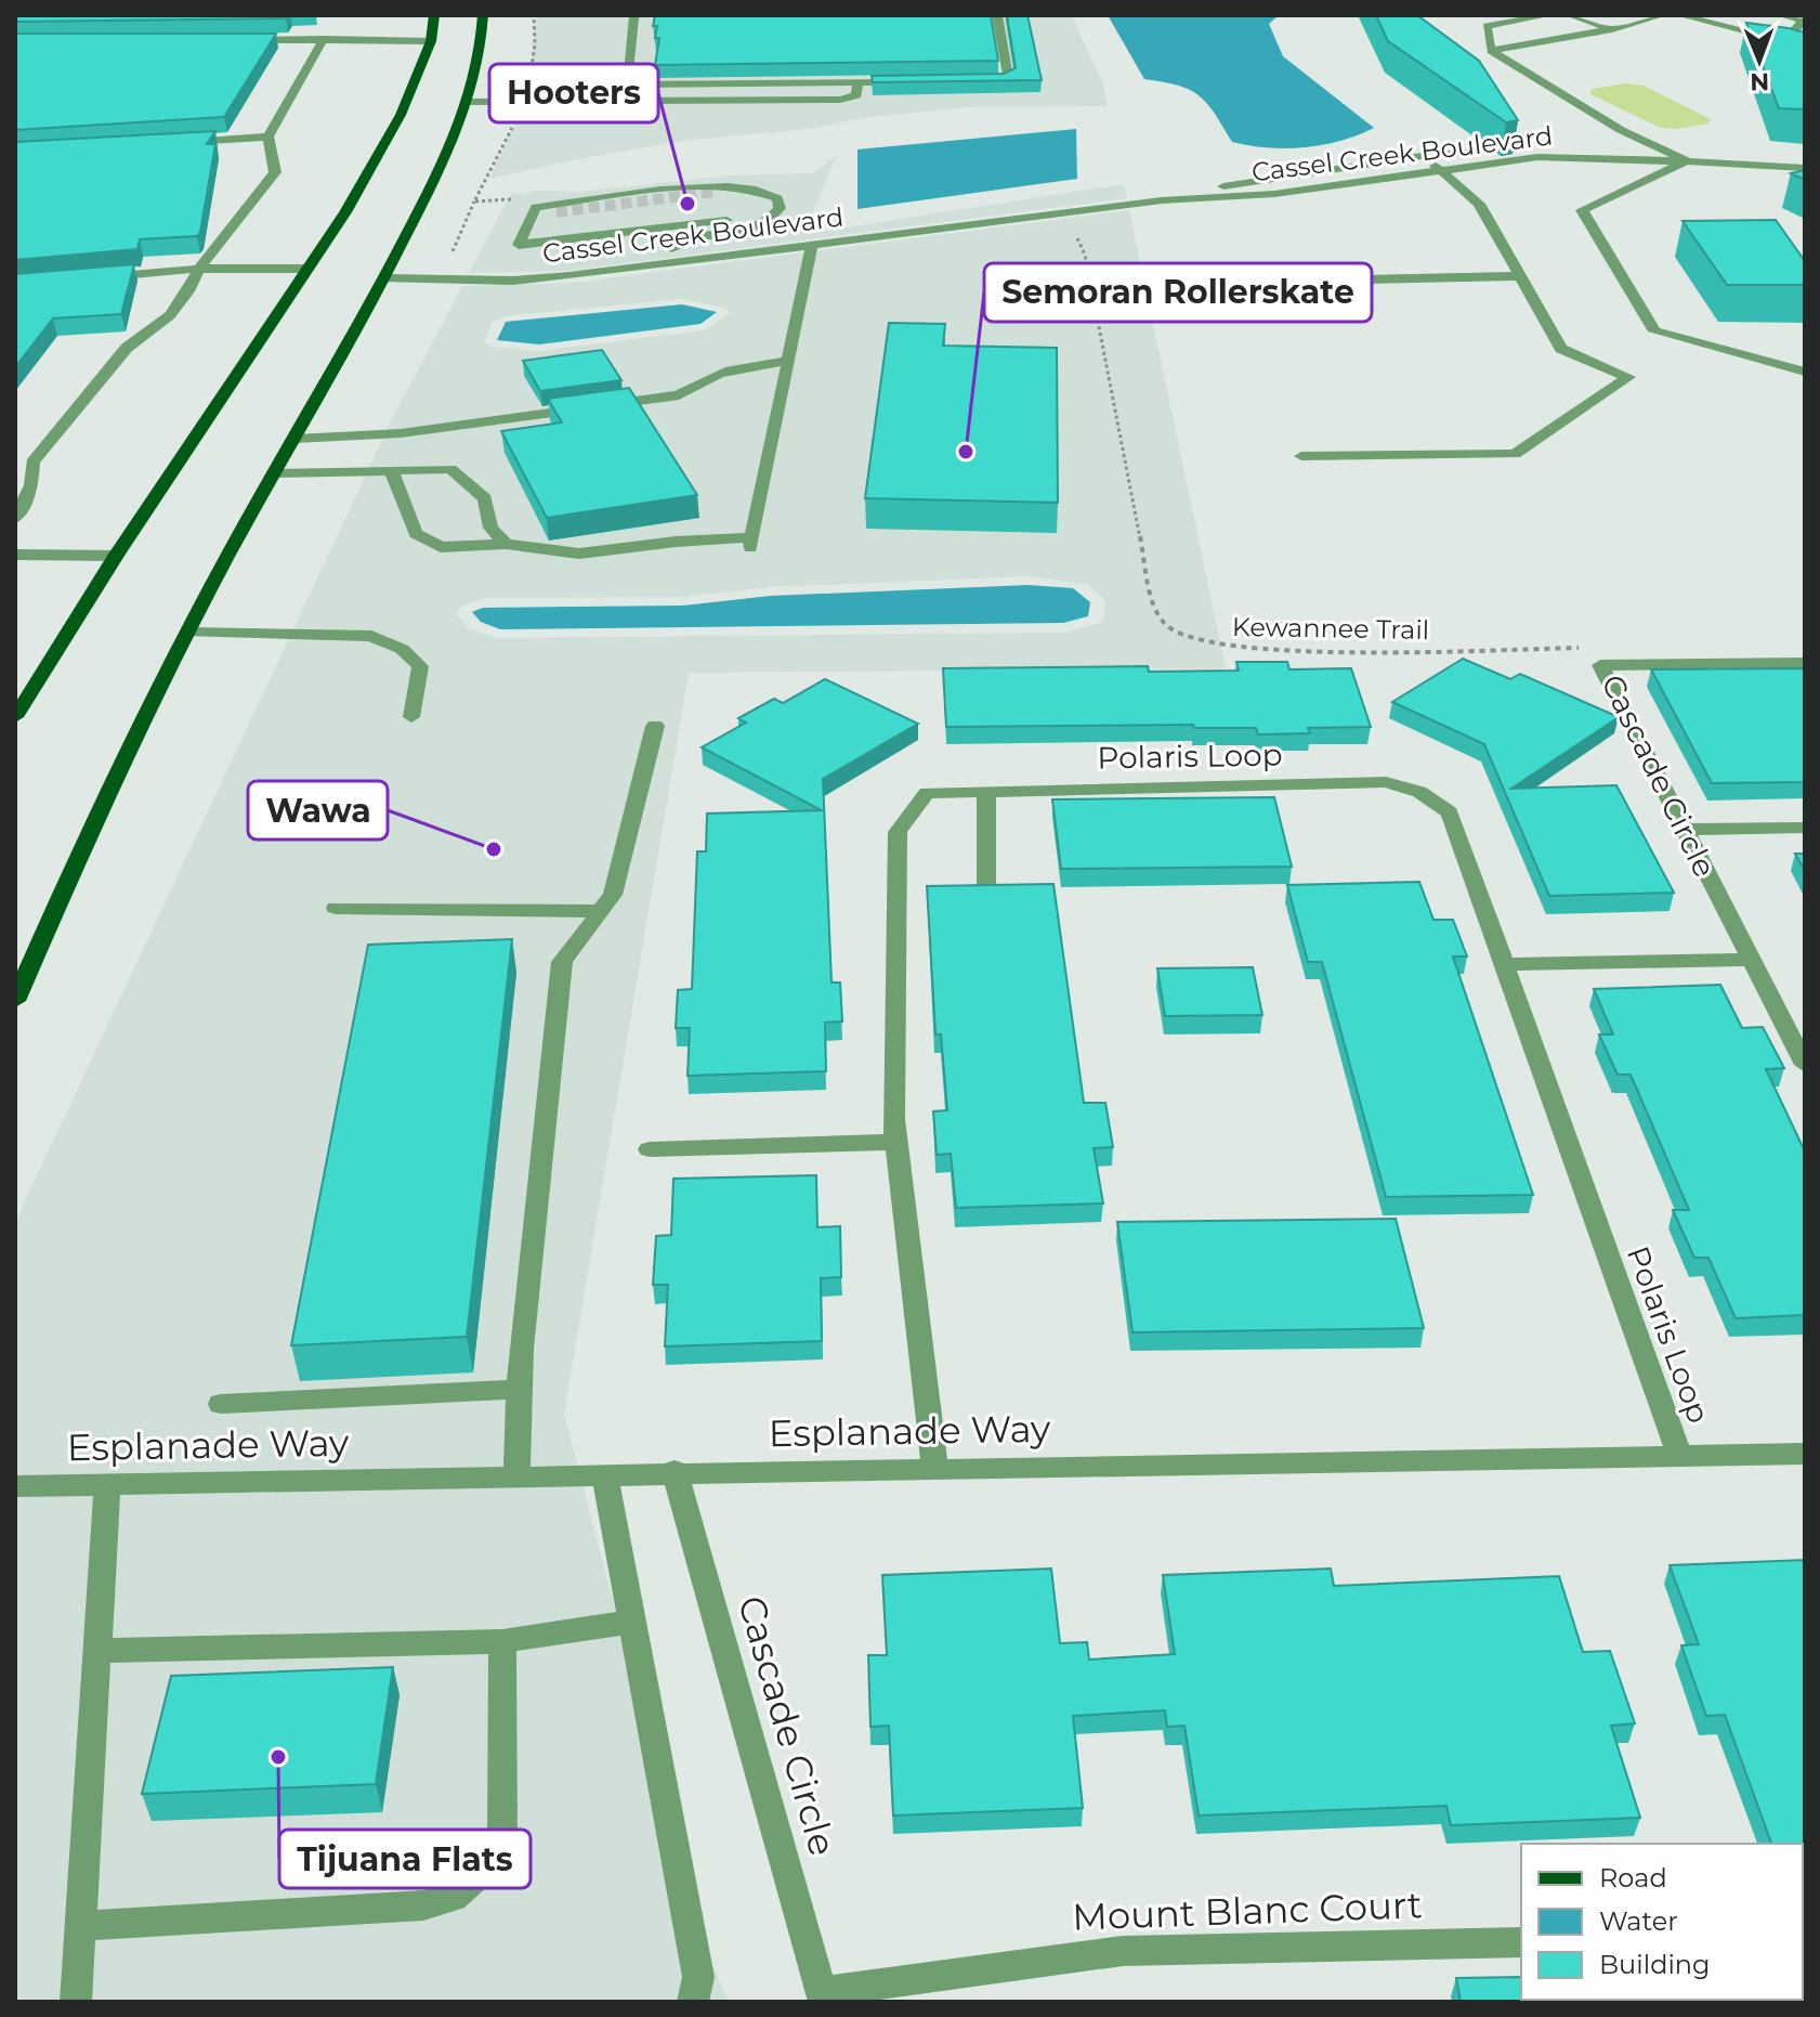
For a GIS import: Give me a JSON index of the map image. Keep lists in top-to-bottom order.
{
  "streets": {
    "street": [
      "Cassel Creek Boulevard",
      "Polaris Loop",
      "Cascade Circle",
      "Esplanade Way",
      "Mount Blanc Court"
    ],
    "path": ["Kewannee Trail"]
  },
  "crossings": [
    ["Polaris Loop", "Esplanade Way"],
    ["Cascade Circle", "Esplanade Way"],
    ["Cascade Circle", "Mount Blanc Court"]
  ],
  "places": [
    "Hooters",
    "Semoran Rollerskate",
    "Wawa",
    "Tijuana Flats"
  ],
  "legend": ["Road", "Water", "Building"],
  "north": "bottom"
}
